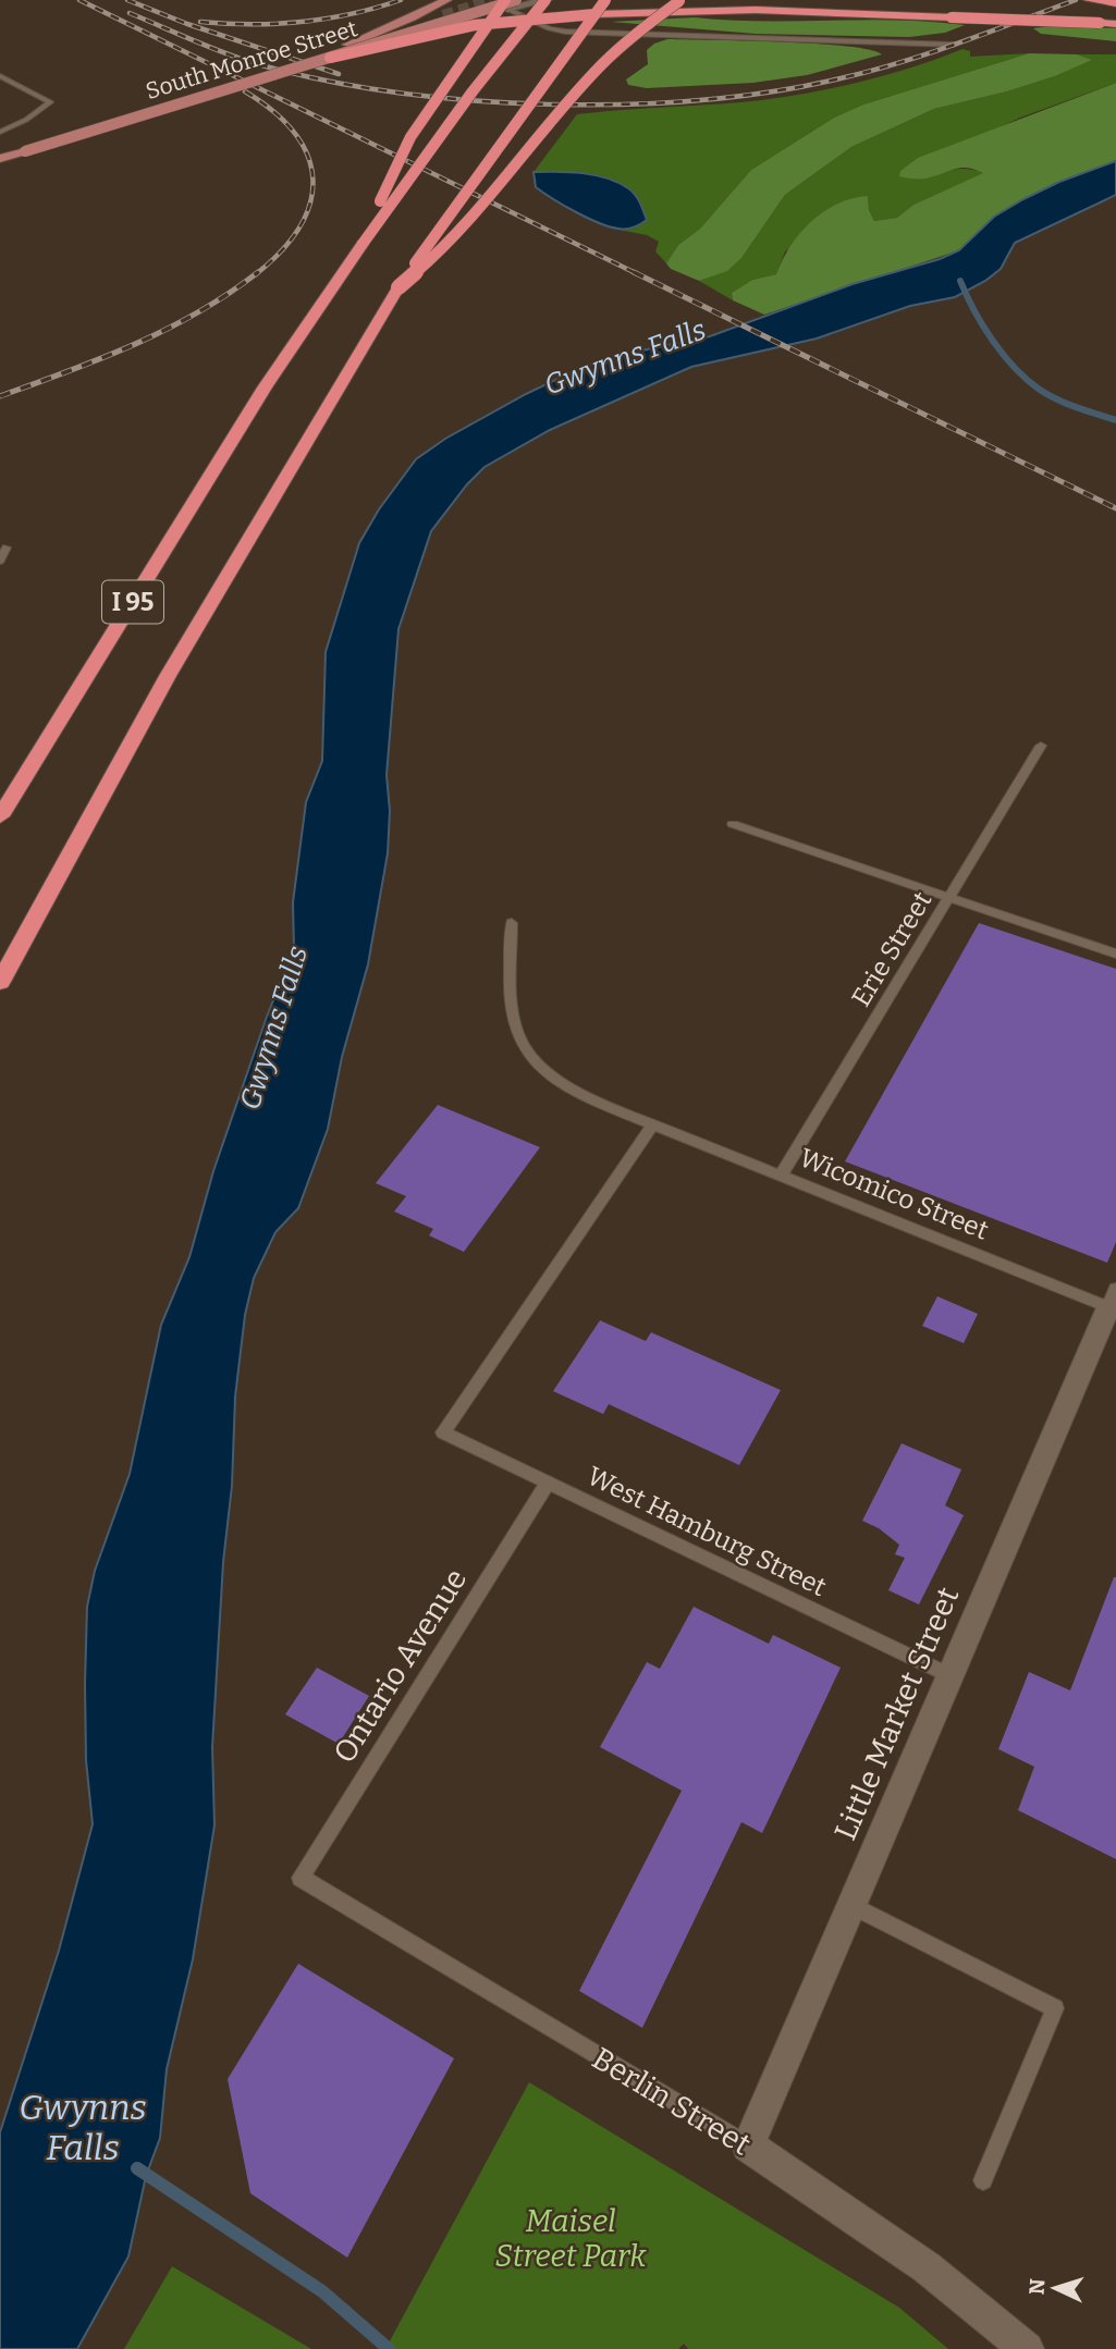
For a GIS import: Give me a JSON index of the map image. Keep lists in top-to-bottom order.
{
  "streets": {
    "highway": ["I 95"],
    "main road": ["South Monroe Street"],
    "street": ["Little Market Street", "Berlin Street"],
    "lane": [
      "Erie Street",
      "Wicomico Street",
      "West Hamburg Street",
      "Ontario Avenue"
    ]
  },
  "crossings": [
    ["Erie Street", "Wicomico Street"],
    ["Wicomico Street", "West Hamburg Street"],
    ["Wicomico Street", "Little Market Street"],
    ["West Hamburg Street", "Ontario Avenue"],
    ["West Hamburg Street", "Little Market Street"],
    ["Ontario Avenue", "Berlin Street"],
    ["Little Market Street", "Berlin Street"]
  ],
  "water": ["Gwynns Falls"],
  "parks": ["Maisel Street Park"],
  "north": "left"
}
